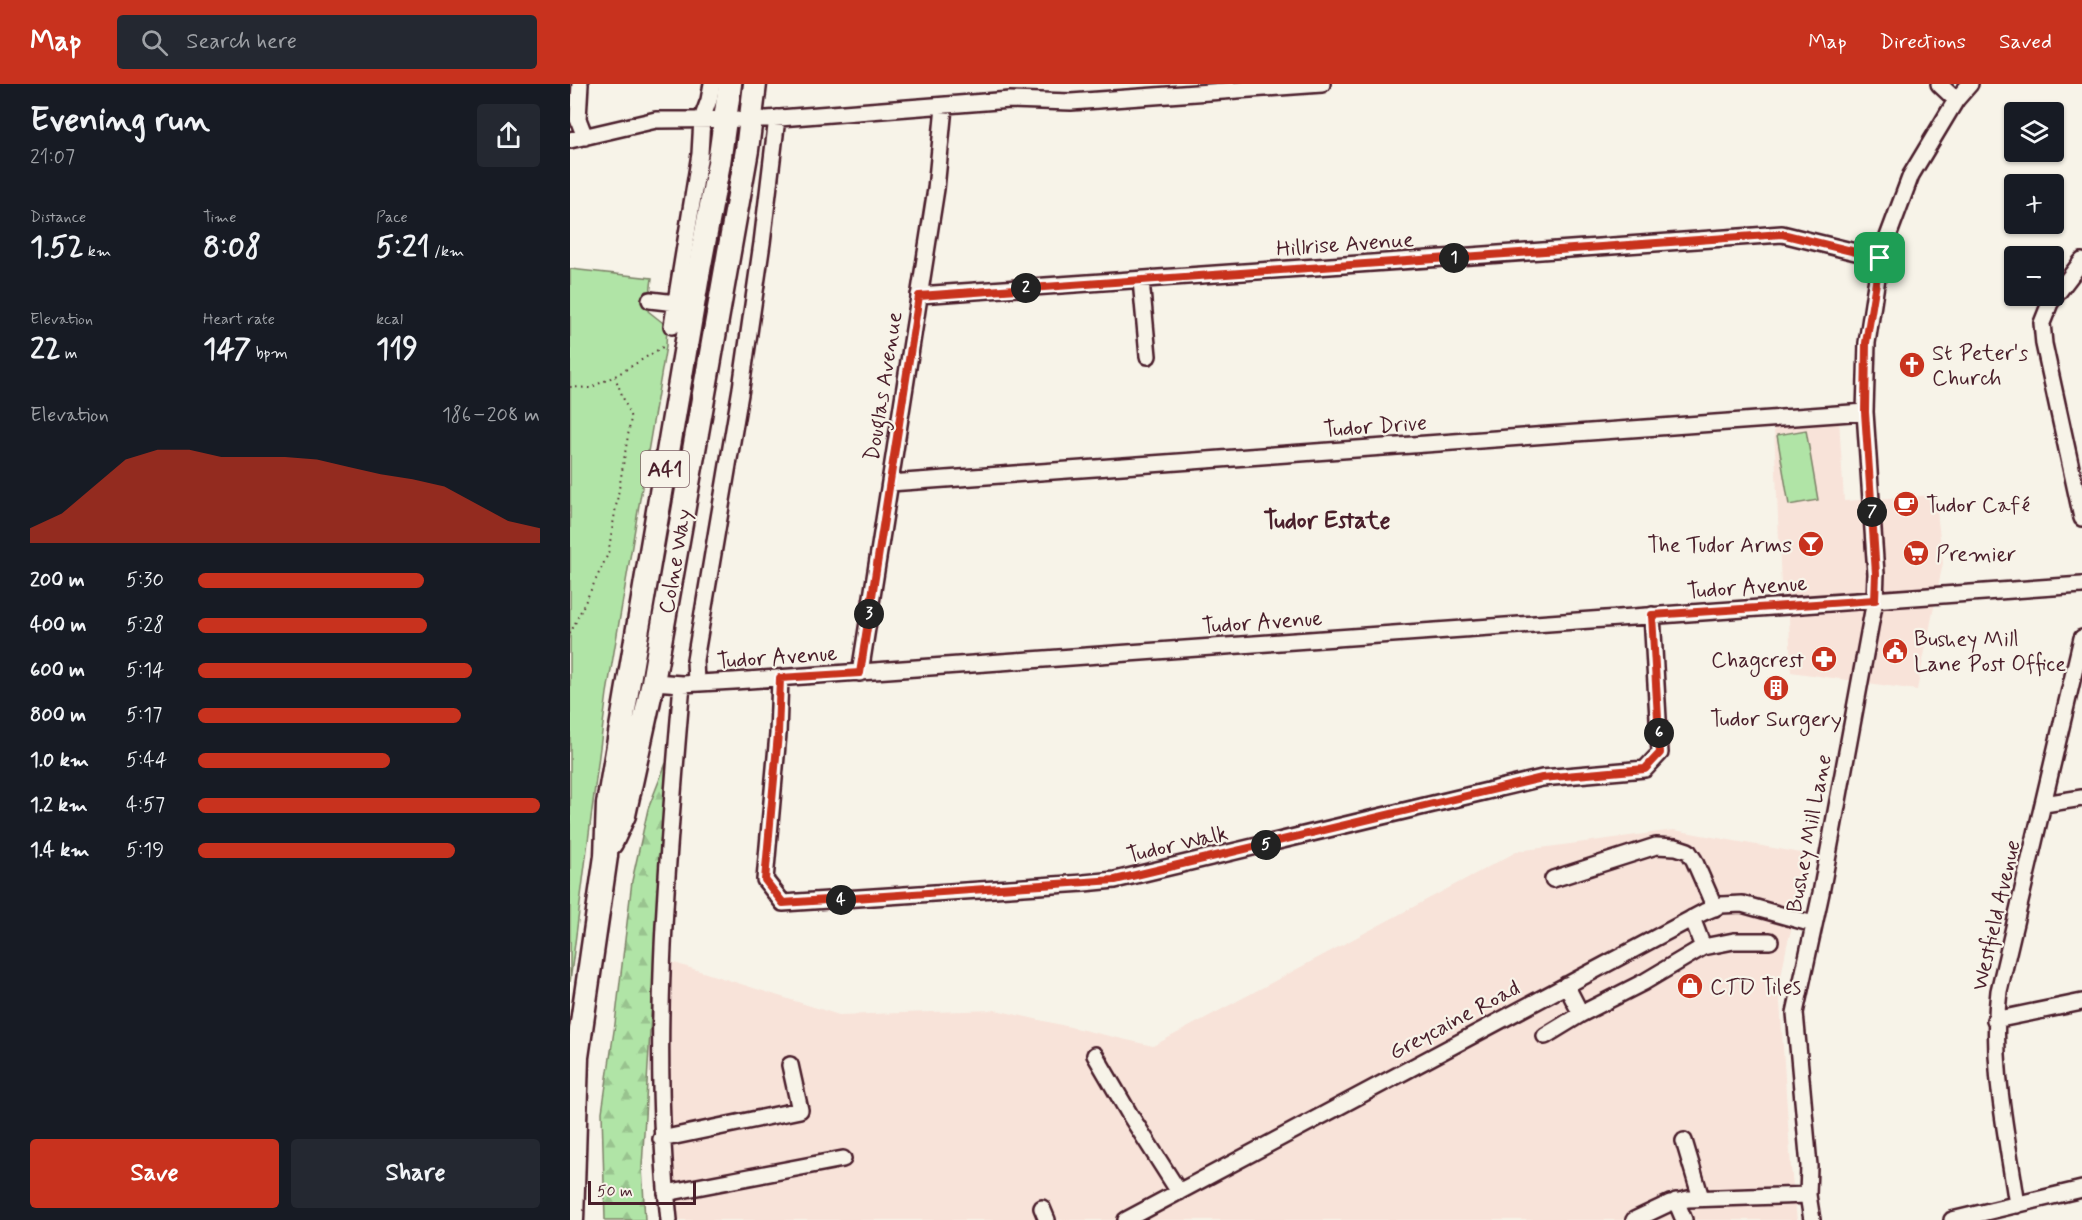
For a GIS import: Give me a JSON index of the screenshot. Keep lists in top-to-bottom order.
{
  "streets": {
    "highway": ["A41", "Colne Way"],
    "street": [
      "Hillrise Avenue",
      "Douglas Avenue",
      "Tudor Drive",
      "Tudor Avenue",
      "Bushey Mill Lane",
      "Tudor Walk",
      "Westfield Avenue",
      "Greycaine Road"
    ]
  },
  "crossings": [
    ["Hillrise Avenue", "Douglas Avenue"],
    ["Hillrise Avenue", "Bushey Mill Lane"],
    ["Douglas Avenue", "Tudor Drive"],
    ["Douglas Avenue", "Tudor Avenue"],
    ["Tudor Drive", "Bushey Mill Lane"],
    ["Colne Way", "Tudor Avenue"],
    ["Tudor Avenue", "Bushey Mill Lane"],
    ["Tudor Avenue", "Tudor Walk"],
    ["Bushey Mill Lane", "Greycaine Road"]
  ],
  "districts": ["Tudor Estate"],
  "places": {
    "church": ["St Peter's Church"],
    "cafe": ["Tudor Café"],
    "bar": ["The Tudor Arms"],
    "supermarket": ["Premier"],
    "public building": ["Bushey Mill Lane Post Office"],
    "pharmacy": ["Chagcrest"],
    "building": ["Tudor Surgery"],
    "shop": ["CTD Tiles"]
  },
  "scale_bar": "50 m",
  "page": {
    "header": "Map",
    "search": "Search here",
    "nav": ["Map", "Directions", "Saved"],
    "heading": ["Evening run", "21:07"],
    "map_buttons": ["+", "−"],
    "stats": [
      ["Distance", "1.52 km"],
      ["Time", "8:08"],
      ["Pace", "5:21 /km"],
      ["Elevation", "22 m"],
      ["Heart rate", "147 bpm"],
      ["kcal", "119"]
    ],
    "pins": [
      "1",
      "2",
      "7",
      "3",
      "6",
      "5",
      "4"
    ],
    "chart": ["Elevation", "186–208 m"],
    "list": [
      {
        "name": "200 m",
        "note": "5:30"
      },
      {
        "name": "400 m",
        "note": "5:28"
      },
      {
        "name": "600 m",
        "note": "5:14"
      },
      {
        "name": "800 m",
        "note": "5:17"
      },
      {
        "name": "1.0 km",
        "note": "5:44"
      },
      {
        "name": "1.2 km",
        "note": "4:57"
      },
      {
        "name": "1.4 km",
        "note": "5:19"
      }
    ],
    "buttons": ["Save", "Share"],
    "scale": "50 m"
  }
}
